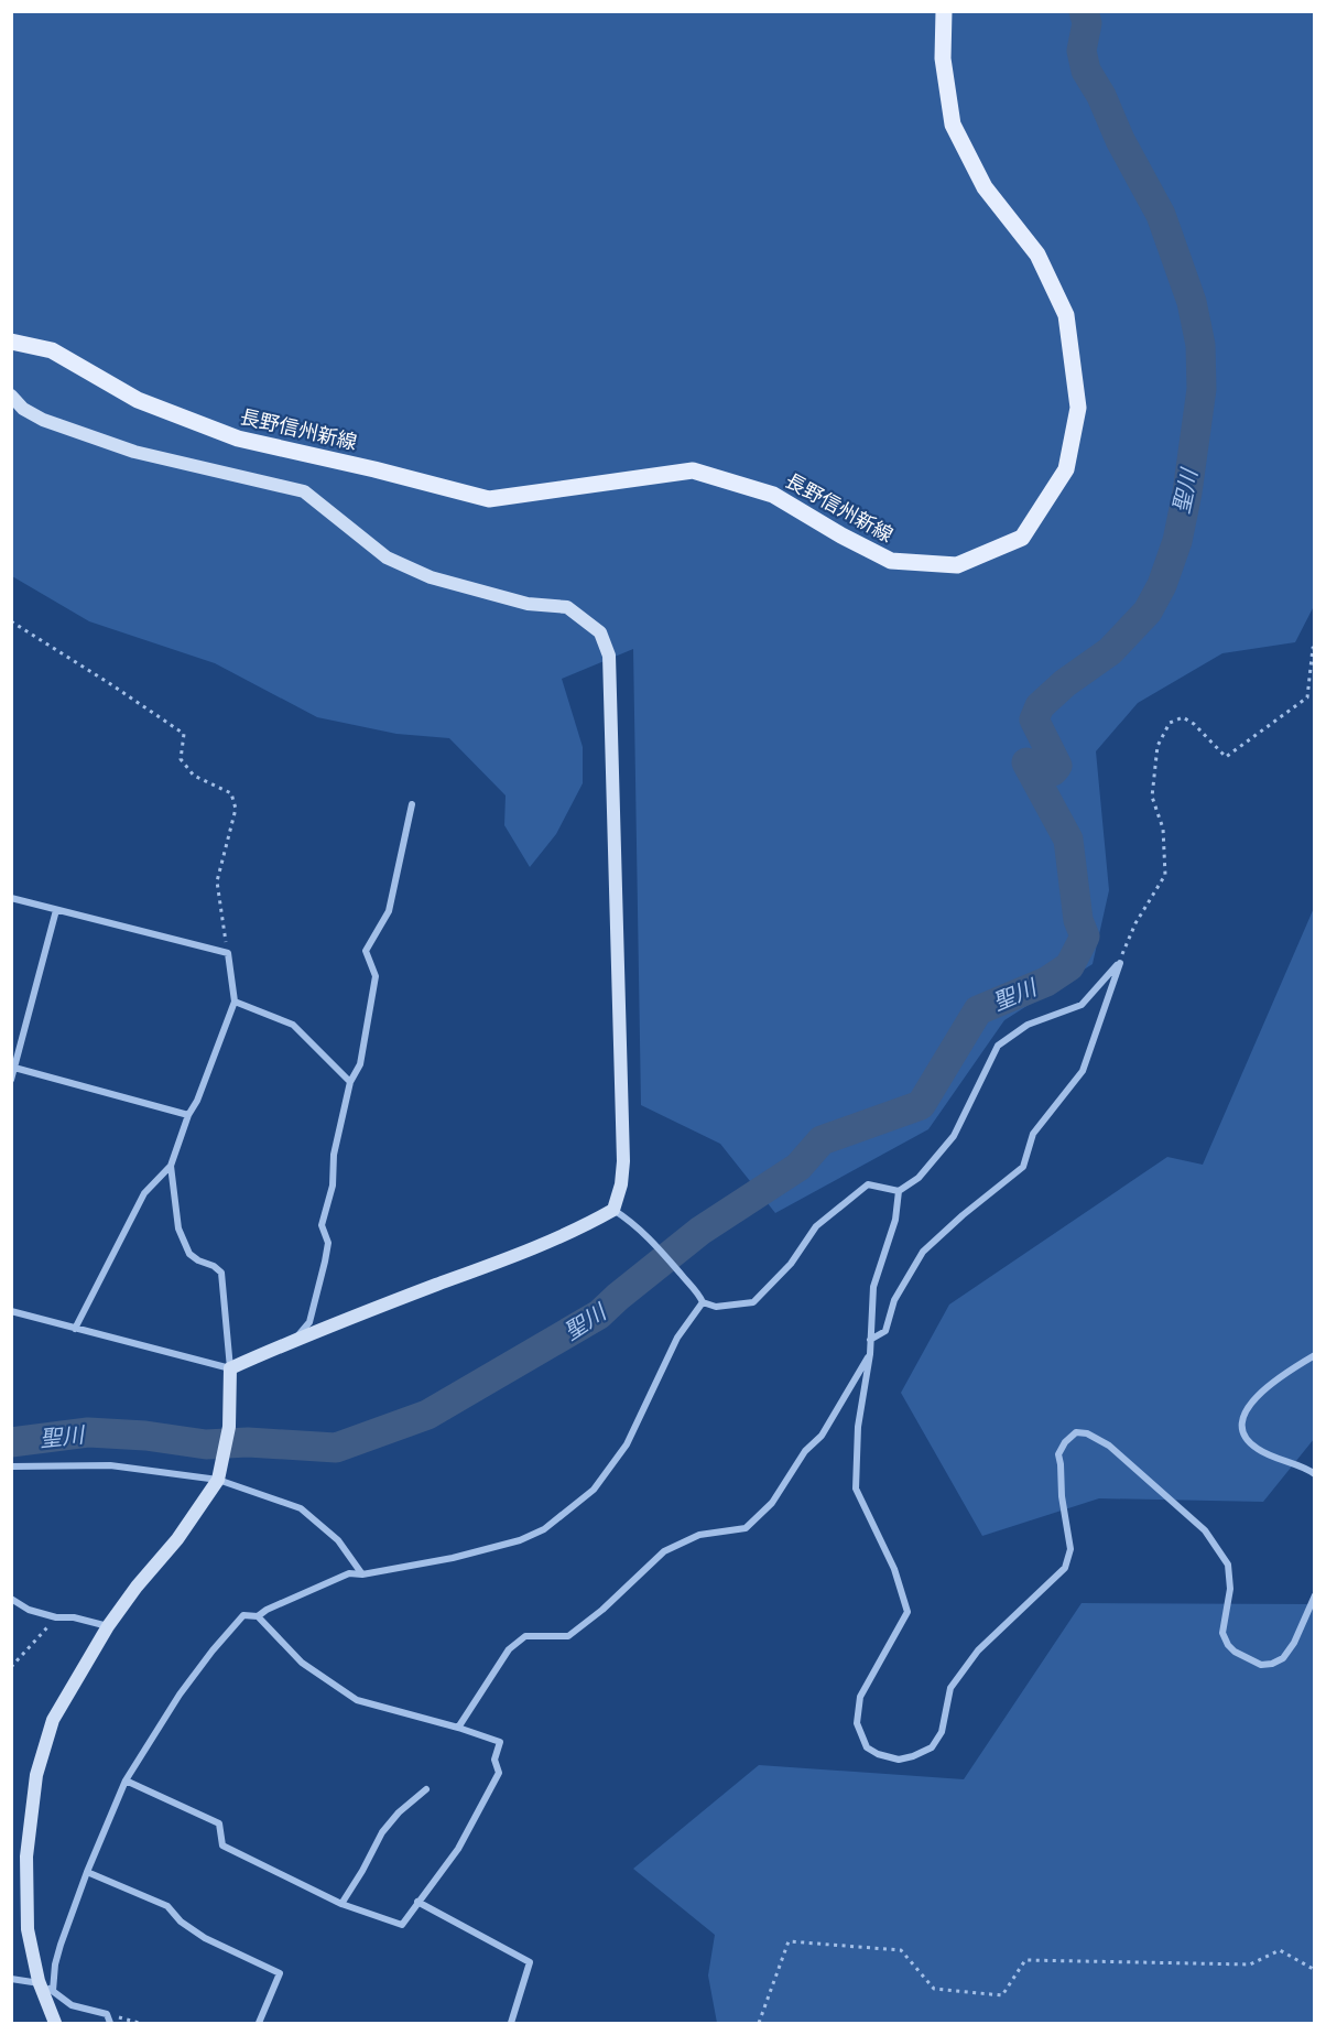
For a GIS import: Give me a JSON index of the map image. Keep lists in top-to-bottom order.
{
  "streets": {
    "main road": ["長野信州新線"]
  },
  "water": ["聖川"]
}
